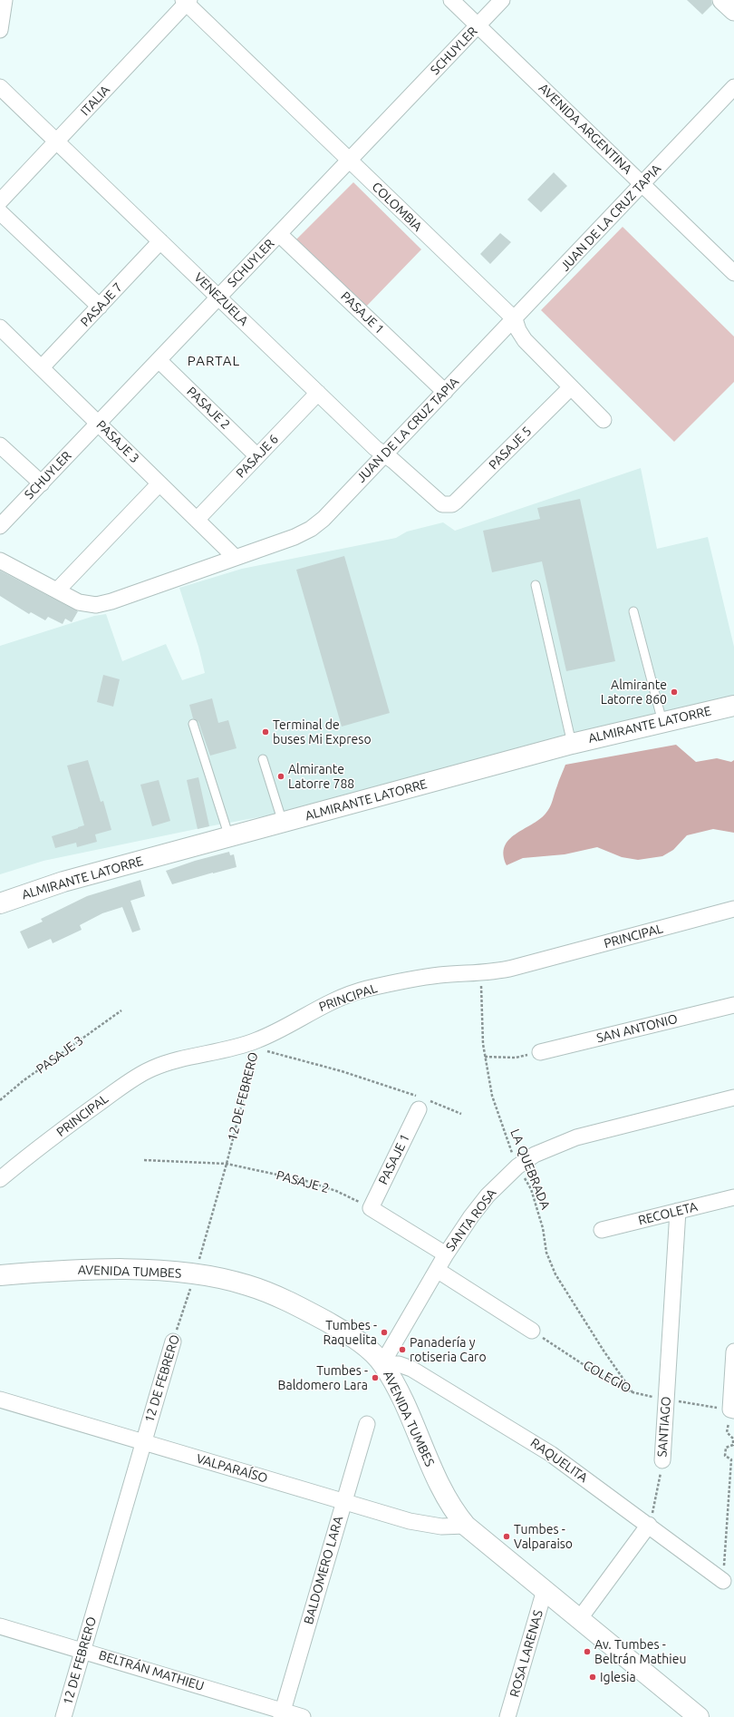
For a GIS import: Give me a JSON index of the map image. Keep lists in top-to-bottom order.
{
  "streets": {
    "main road": ["ALMIRANTE LATORRE", "AVENIDA TUMBES"],
    "street": [
      "SCHUYLER",
      "ITALIA",
      "AVENIDA ARGENTINA",
      "COLOMBIA",
      "JUAN DE LA CRUZ TAPIA",
      "VENEZUELA",
      "PASAJE 7",
      "PASAJE 1",
      "PASAJE 2",
      "PASAJE 3",
      "PASAJE 5",
      "PASAJE 6",
      "PRINCIPAL",
      "SAN ANTONIO",
      "12 DE FEBRERO",
      "RECOLETA",
      "SANTA ROSA",
      "SANTIAGO",
      "RAQUELITA",
      "VALPARAÍSO",
      "BALDOMERO LARA",
      "ROSA LARENAS",
      "BELTRÁN MATHIEU"
    ],
    "path": ["LA QUEBRADA", "COLEGIO"]
  },
  "crossings": [
    ["SCHUYLER", "AVENIDA ARGENTINA"],
    ["SCHUYLER", "COLOMBIA"],
    ["SCHUYLER", "VENEZUELA"],
    ["SCHUYLER", "PASAJE 1"],
    ["SCHUYLER", "PASAJE 2"],
    ["SCHUYLER", "PASAJE 3"],
    ["ITALIA", "COLOMBIA"],
    ["ITALIA", "VENEZUELA"],
    ["AVENIDA ARGENTINA", "JUAN DE LA CRUZ TAPIA"],
    ["COLOMBIA", "JUAN DE LA CRUZ TAPIA"],
    ["COLOMBIA", "PASAJE 5"],
    ["JUAN DE LA CRUZ TAPIA", "VENEZUELA"],
    ["JUAN DE LA CRUZ TAPIA", "PASAJE 1"],
    ["JUAN DE LA CRUZ TAPIA", "PASAJE 3"],
    ["VENEZUELA", "PASAJE 7"],
    ["VENEZUELA", "PASAJE 5"],
    ["VENEZUELA", "PASAJE 6"],
    ["PASAJE 7", "PASAJE 3"],
    ["PASAJE 1", "PASAJE 2"],
    ["PASAJE 2", "PASAJE 6"],
    ["PASAJE 2", "12 DE FEBRERO"],
    ["PASAJE 3", "PASAJE 6"],
    ["PRINCIPAL", "12 DE FEBRERO"],
    ["PRINCIPAL", "LA QUEBRADA"],
    ["12 DE FEBRERO", "AVENIDA TUMBES"],
    ["12 DE FEBRERO", "VALPARAÍSO"],
    ["12 DE FEBRERO", "BELTRÁN MATHIEU"],
    ["LA QUEBRADA", "SANTA ROSA"],
    ["LA QUEBRADA", "COLEGIO"],
    ["RECOLETA", "SANTIAGO"],
    ["SANTA ROSA", "AVENIDA TUMBES"],
    ["SANTA ROSA", "RAQUELITA"],
    ["AVENIDA TUMBES", "RAQUELITA"],
    ["AVENIDA TUMBES", "VALPARAÍSO"],
    ["AVENIDA TUMBES", "ROSA LARENAS"],
    ["COLEGIO", "SANTIAGO"],
    ["SANTIAGO", "RAQUELITA"],
    ["VALPARAÍSO", "BALDOMERO LARA"],
    ["BALDOMERO LARA", "BELTRÁN MATHIEU"]
  ],
  "districts": ["PARTAL"],
  "places": [
    "Almirante Latorre 860",
    "Terminal de buses Mi Expreso",
    "Almirante Latorre 788",
    "Tumbes - Raquelita",
    "Panadería y rotiseria Caro",
    "Tumbes - Baldomero Lara",
    "Tumbes - Valparaiso",
    "Av. Tumbes - Beltrán Mathieu",
    "Iglesia"
  ]
}
